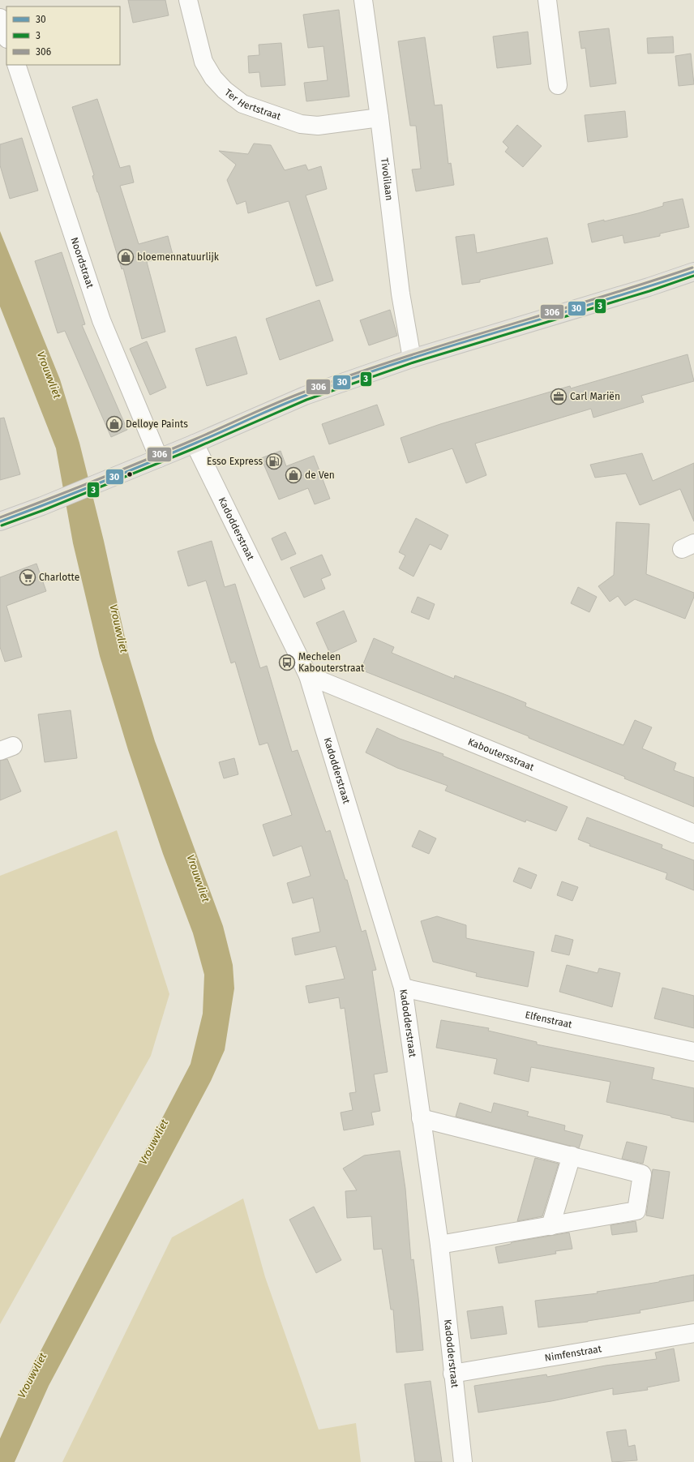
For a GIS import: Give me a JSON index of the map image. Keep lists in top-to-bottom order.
{
  "streets": {
    "street": [
      "Ter Hertstraat",
      "Tivolilaan",
      "Noordstraat",
      "Kadodderstraat",
      "Kaboutersstraat",
      "Elfenstraat",
      "Nimfenstraat"
    ]
  },
  "crossings": [
    ["Ter Hertstraat", "Tivolilaan"],
    ["Kadodderstraat", "Kaboutersstraat"],
    ["Kadodderstraat", "Elfenstraat"],
    ["Kadodderstraat", "Nimfenstraat"]
  ],
  "water": ["Vrouwvliet"],
  "places": {
    "shop": ["bloemennatuurlijk", "Delloye Paints", "de Ven"],
    "office": ["Carl Mariën"],
    "fuel station": ["Esso Express"],
    "supermarket": ["Charlotte"],
    "bus stop": ["Mechelen Kabouterstraat"]
  },
  "lines": ["transit line 306", "transit line 30", "transit line 3"],
  "legend": ["30", "3", "306"]
}
